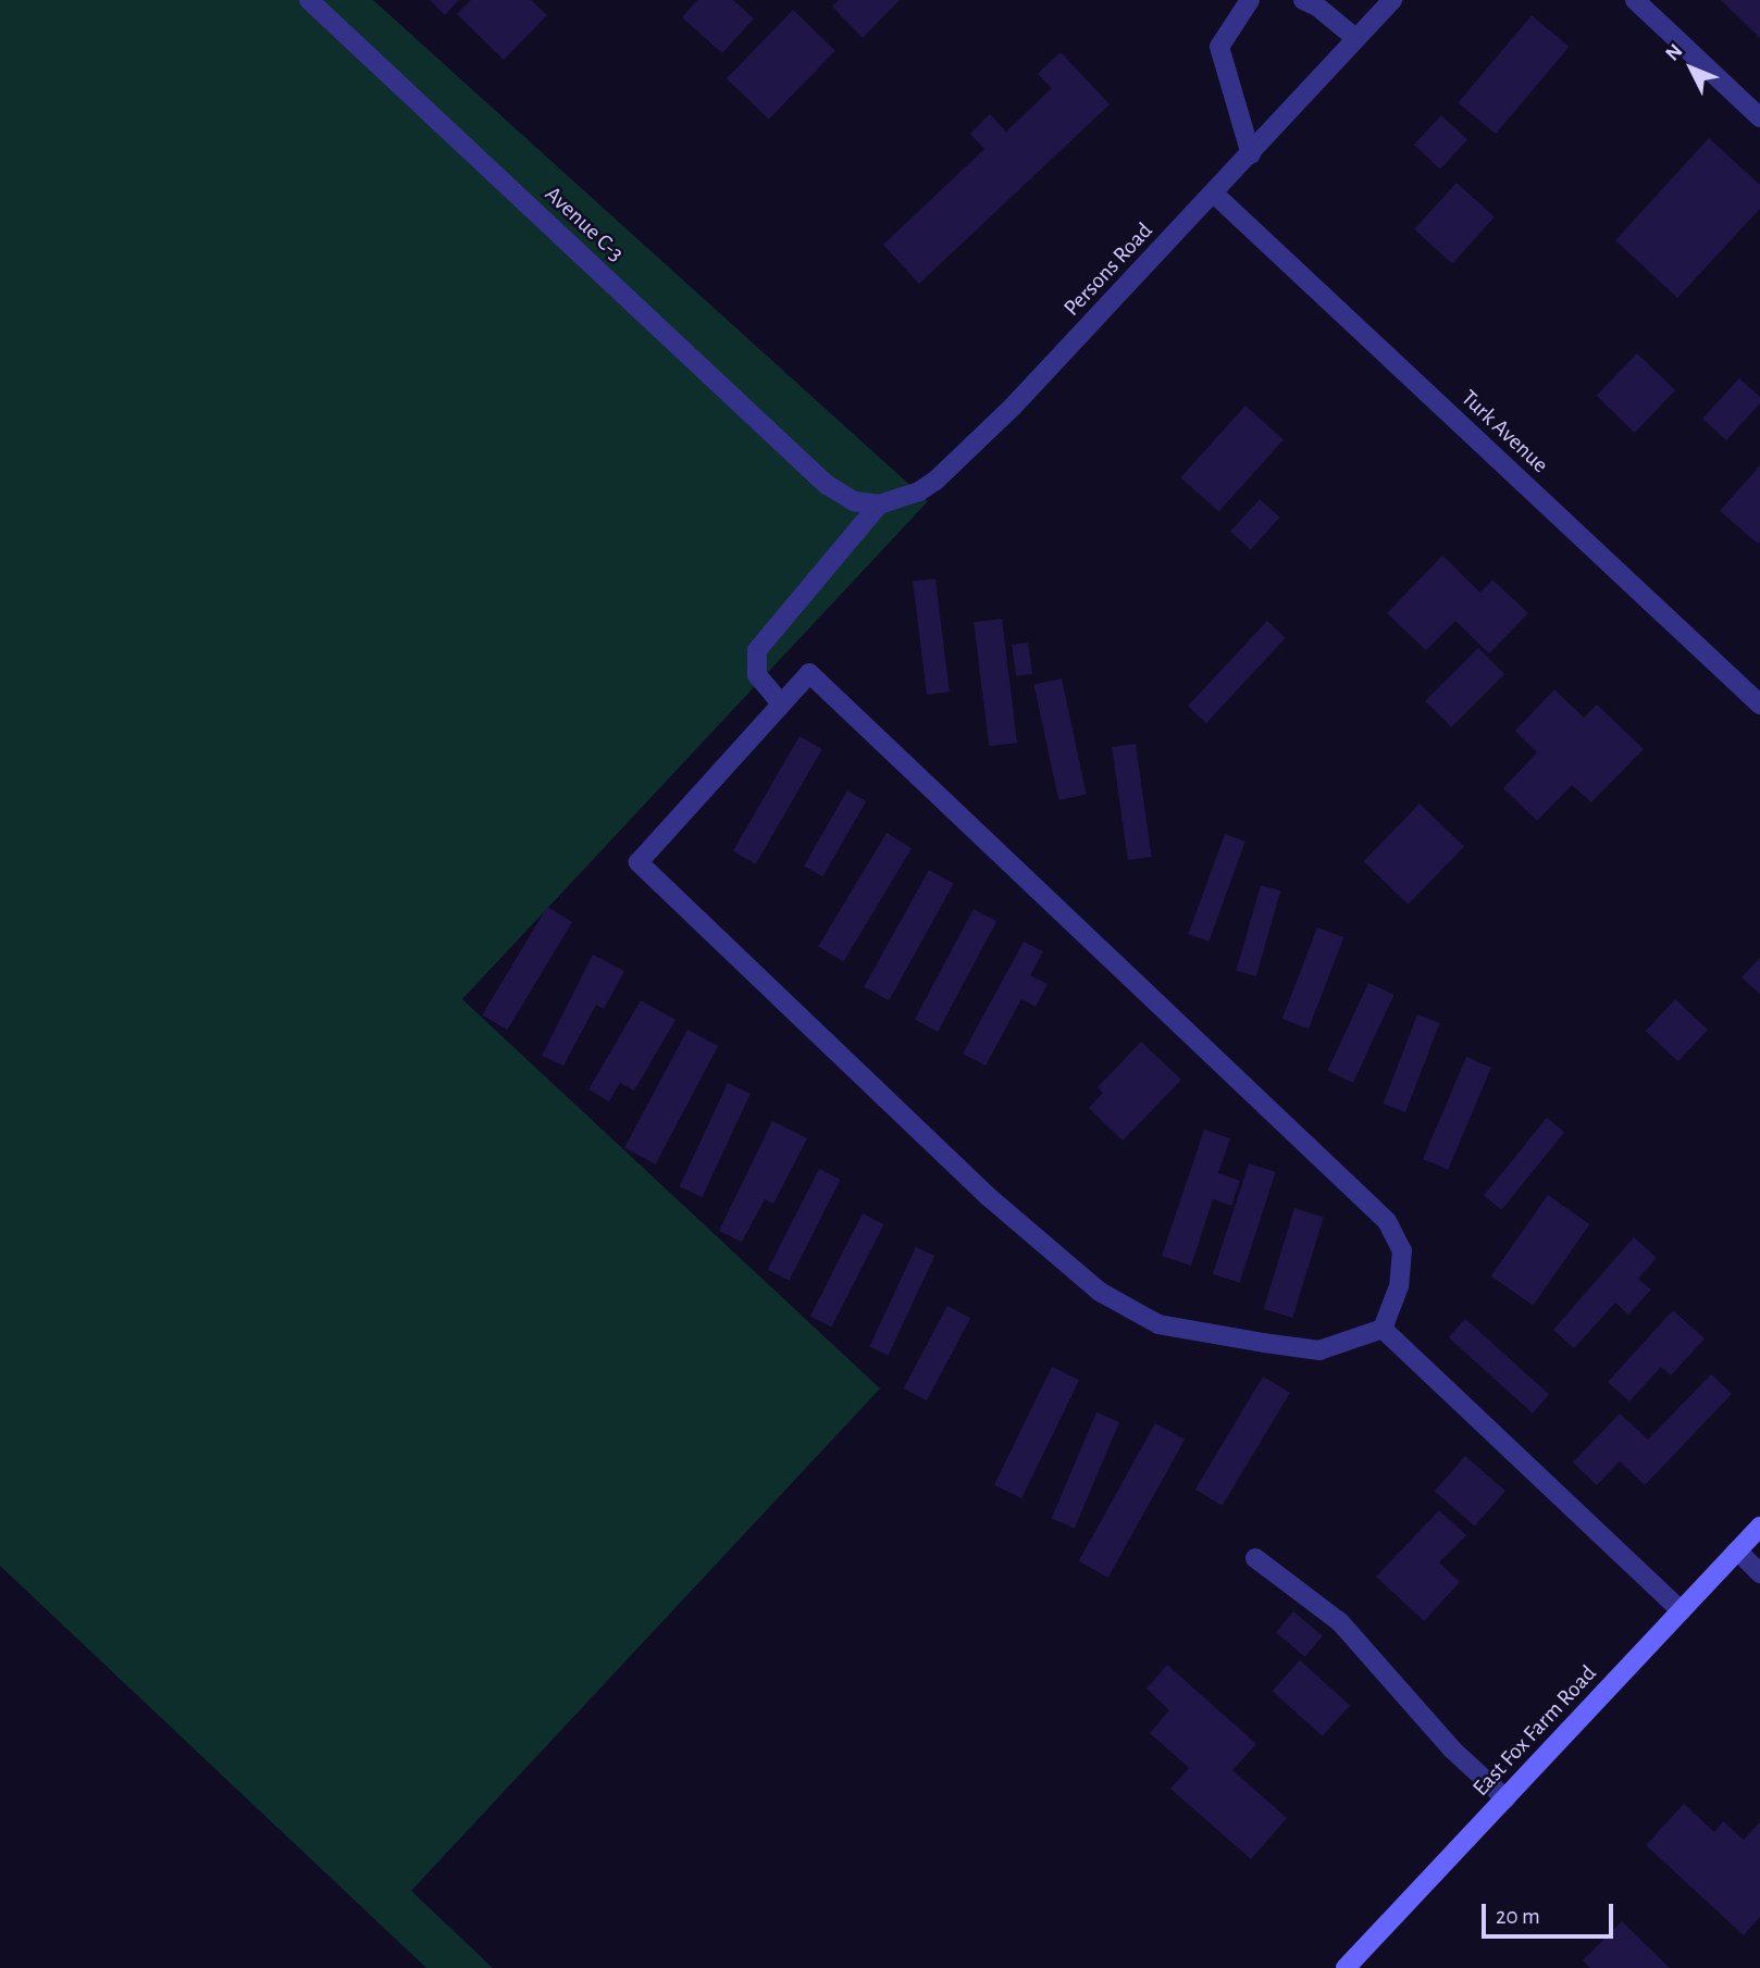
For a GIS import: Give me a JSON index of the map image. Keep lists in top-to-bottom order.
{
  "streets": {
    "main road": ["East Fox Farm Road"],
    "street": ["Avenue C-3", "Persons Road", "Turk Avenue"]
  },
  "crossings": [
    ["Avenue C-3", "Persons Road"],
    ["Persons Road", "Turk Avenue"]
  ],
  "scale_bar": "20 m",
  "north": "top left"
}
